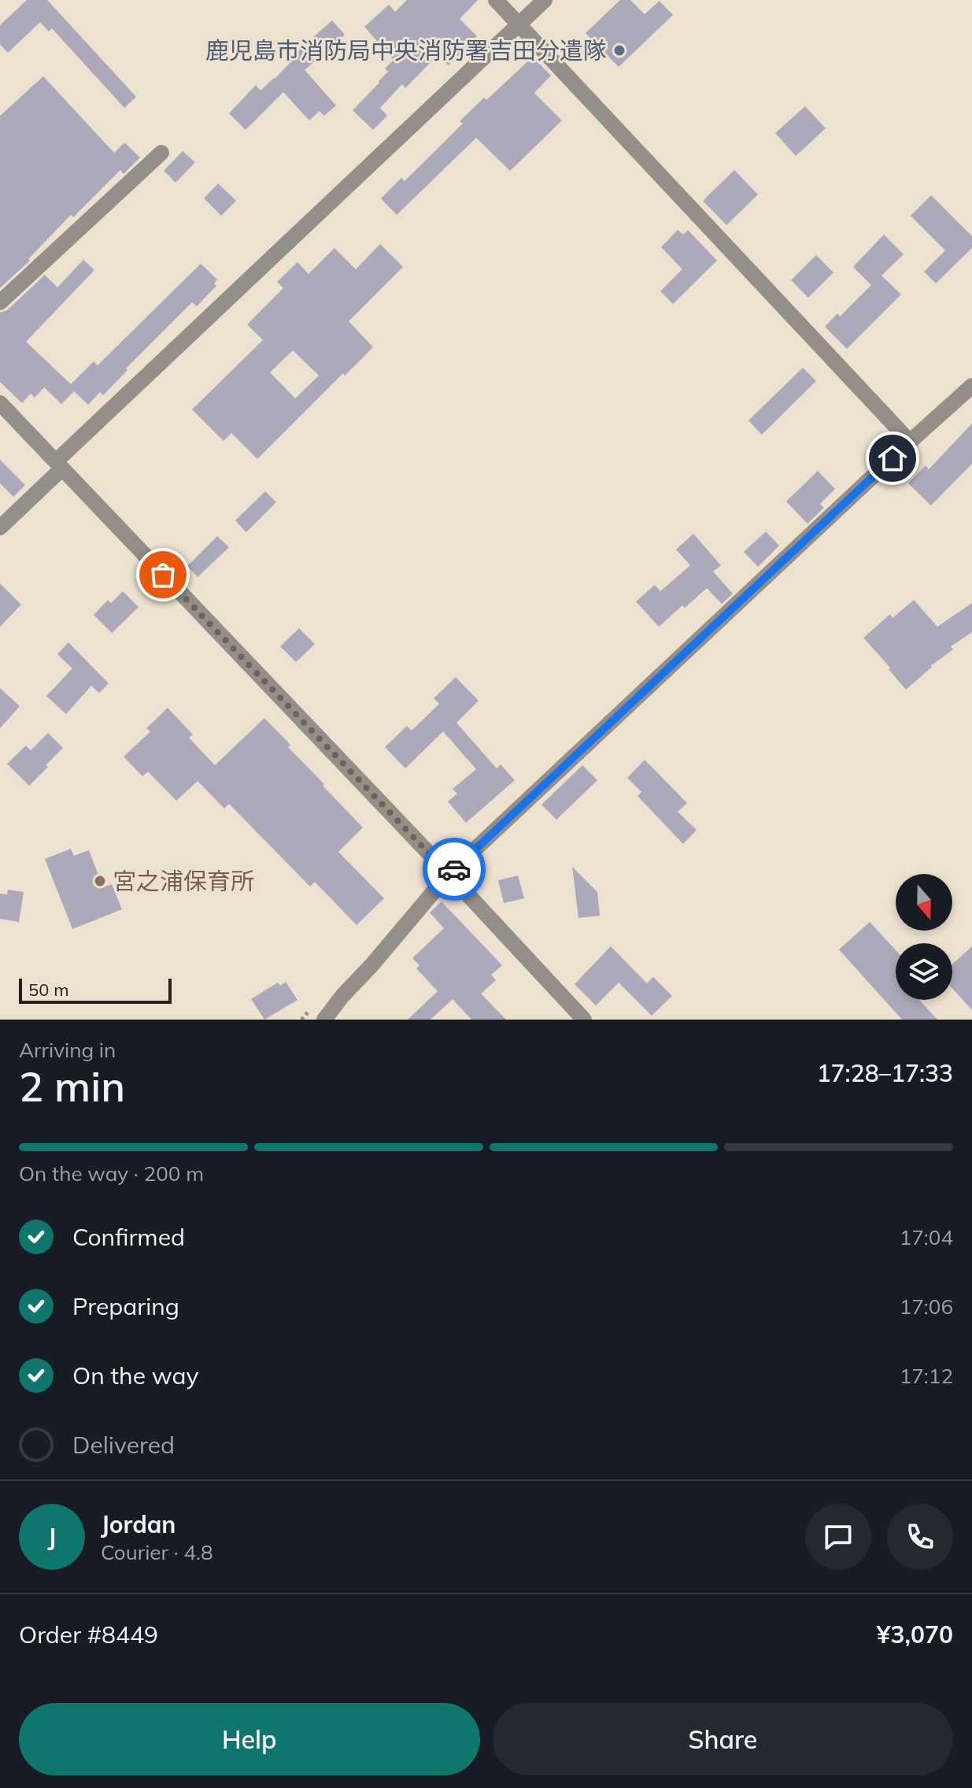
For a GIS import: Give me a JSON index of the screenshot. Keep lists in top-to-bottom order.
{
  "places": ["鹿児島市消防局中央消防署吉田分遣隊", "宮之浦保育所"],
  "scale_bar": "50 m",
  "north": "bottom",
  "page": {
    "scale": "50 m",
    "heading": ["2 min", "Arriving in", "17:28–17:33"],
    "panel": [
      "Jordan",
      "Courier · 4.8",
      "Order #8449",
      "¥3,070"
    ],
    "bar": "On the way · 200 m",
    "list": [
      ["Confirmed", "17:04"],
      ["Preparing", "17:06"],
      ["On the way", "17:12"],
      "Delivered"
    ],
    "round": "J",
    "buttons": ["Help", "Share"]
  }
}
